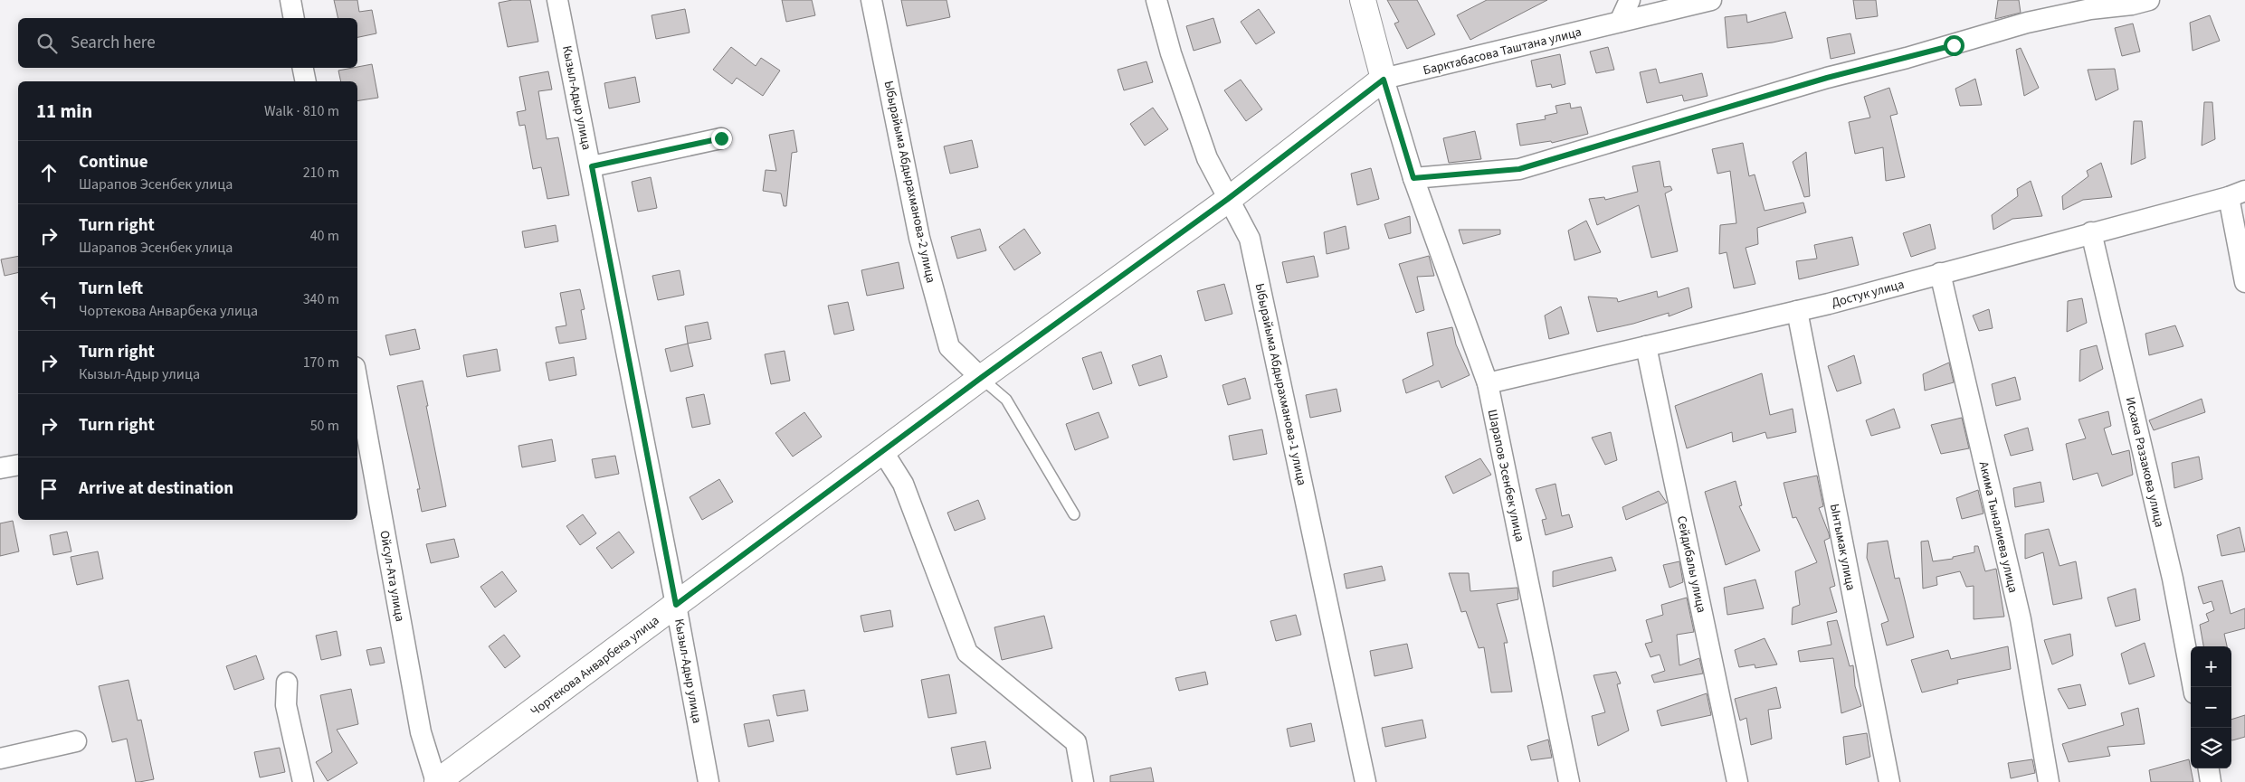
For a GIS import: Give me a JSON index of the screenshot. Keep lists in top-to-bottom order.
{
  "streets": {
    "street": [
      "Барктабасова Таштана улица",
      "Кызыл-Адыр улица",
      "Ыбырайыма Абдырахманова-2 улица",
      "Достук улица",
      "Ыбырайыма Абдырахманова-1 улица",
      "Исхака Раззакова улица",
      "Шарапов Эсенбек улица",
      "Акима Тыналиева улица",
      "Ынтымак улица",
      "Сейдибалы улица",
      "Ойсул-Ата улица",
      "Чортекова Анварбека улица"
    ]
  },
  "crossings": [
    ["Барктабасова Таштана улица", "Шарапов Эсенбек улица"],
    ["Барктабасова Таштана улица", "Чортекова Анварбека улица"],
    ["Кызыл-Адыр улица", "Чортекова Анварбека улица"],
    ["Ыбырайыма Абдырахманова-2 улица", "Чортекова Анварбека улица"],
    ["Достук улица", "Исхака Раззакова улица"],
    ["Достук улица", "Шарапов Эсенбек улица"],
    ["Достук улица", "Акима Тыналиева улица"],
    ["Достук улица", "Ынтымак улица"],
    ["Достук улица", "Сейдибалы улица"],
    ["Ыбырайыма Абдырахманова-1 улица", "Чортекова Анварбека улица"],
    ["Шарапов Эсенбек улица", "Чортекова Анварбека улица"],
    ["Ойсул-Ата улица", "Чортекова Анварбека улица"]
  ],
  "page": {
    "search": "Search here",
    "heading": ["11 min", "Walk · 810 m"],
    "list": [
      ["Continue", "Шарапов Эсенбек улица", "210 m"],
      ["Turn right", "Шарапов Эсенбек улица", "40 m"],
      ["Turn left", "Чортекова Анварбека улица", "340 m"],
      ["Turn right", "Кызыл-Адыр улица", "170 m"],
      ["Turn right", "50 m"],
      "Arrive at destination"
    ],
    "map_buttons": ["+", "−"]
  }
}
